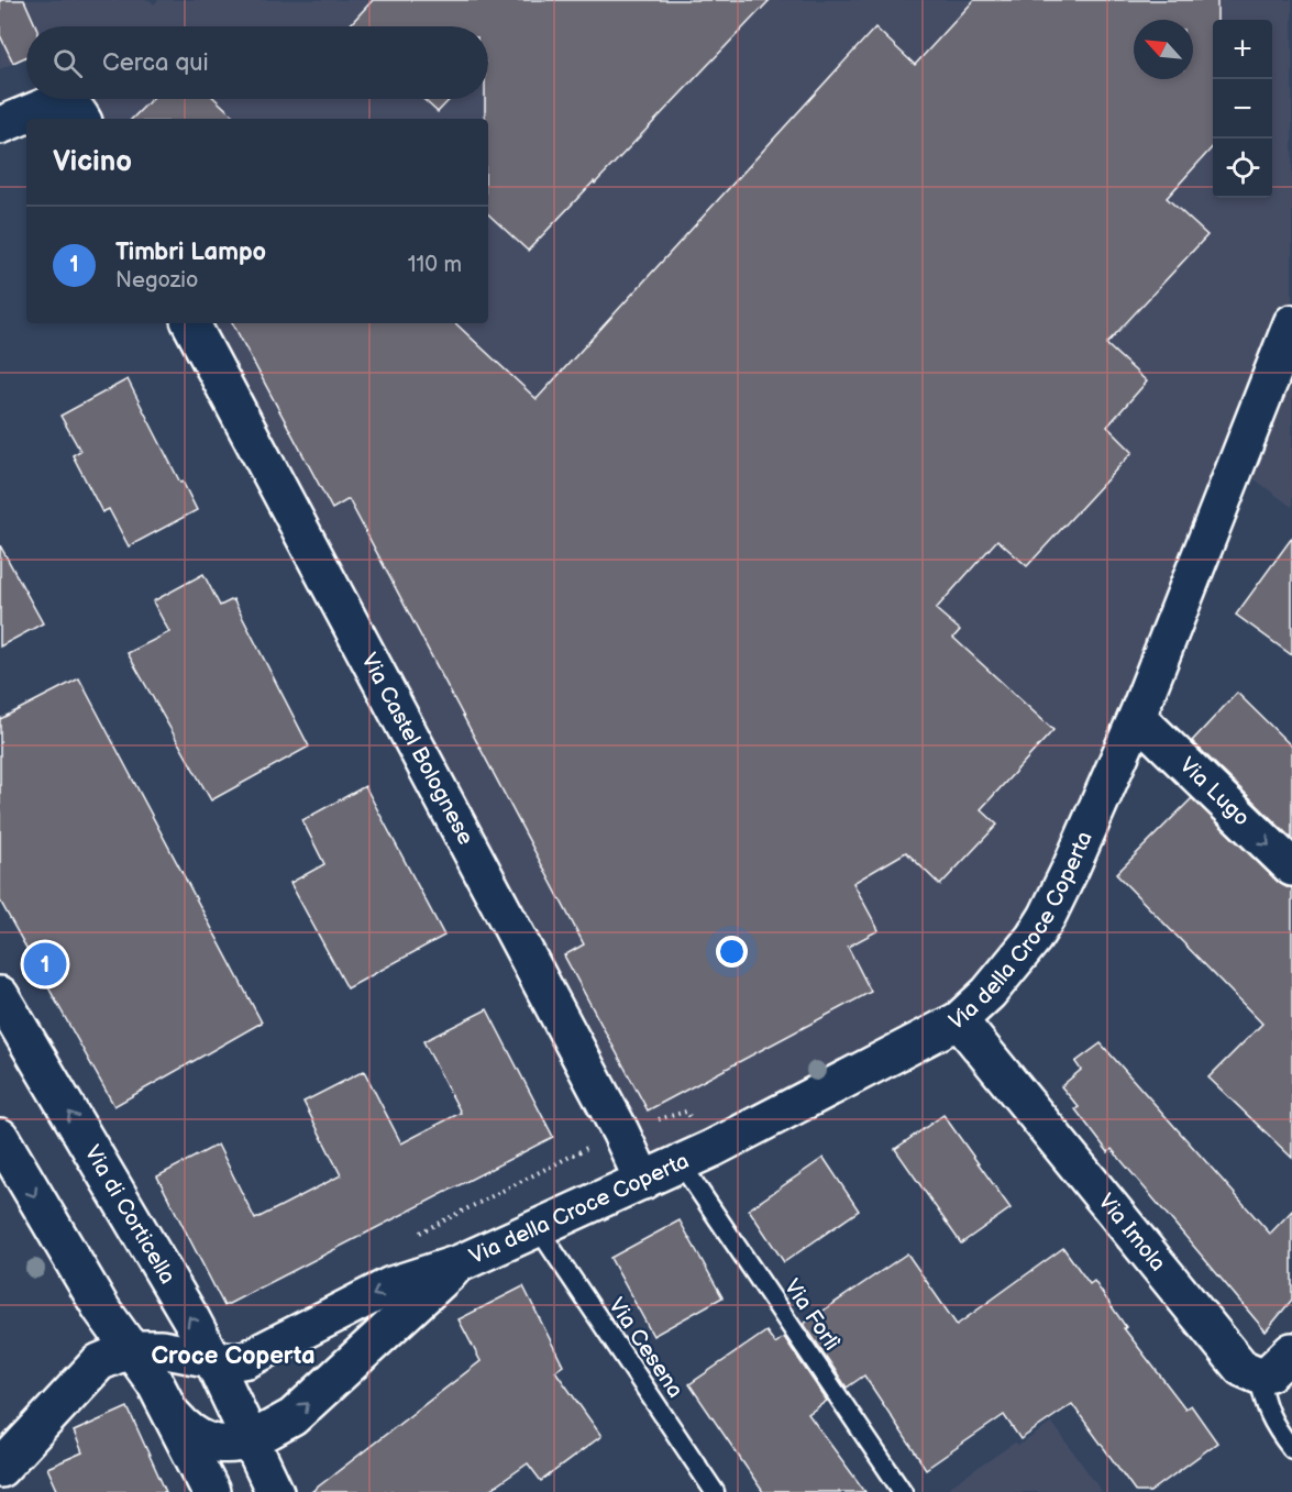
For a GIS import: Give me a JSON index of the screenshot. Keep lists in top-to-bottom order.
{
  "streets": {
    "street": [
      "Via Castel Bolognese",
      "Via Lugo",
      "Via della Croce Coperta",
      "Via di Corticella",
      "Via Imola"
    ],
    "lane": ["Via Forlì", "Via Cesena"]
  },
  "crossings": [
    ["Via Castel Bolognese", "Via della Croce Coperta"],
    ["Via Lugo", "Via della Croce Coperta"],
    ["Via della Croce Coperta", "Via di Corticella"],
    ["Via della Croce Coperta", "Via Imola"],
    ["Via della Croce Coperta", "Via Forlì"],
    ["Via della Croce Coperta", "Via Cesena"]
  ],
  "one_way": ["Via Lugo"],
  "districts": ["Croce Coperta"],
  "north": "top left",
  "page": {
    "map_buttons": ["+", "−"],
    "search": "Cerca qui",
    "heading": "Vicino",
    "list": [
      {
        "mark": "1",
        "name": "Timbri Lampo",
        "note": "Negozio",
        "value": "110 m"
      }
    ],
    "pins": "1"
  }
}
